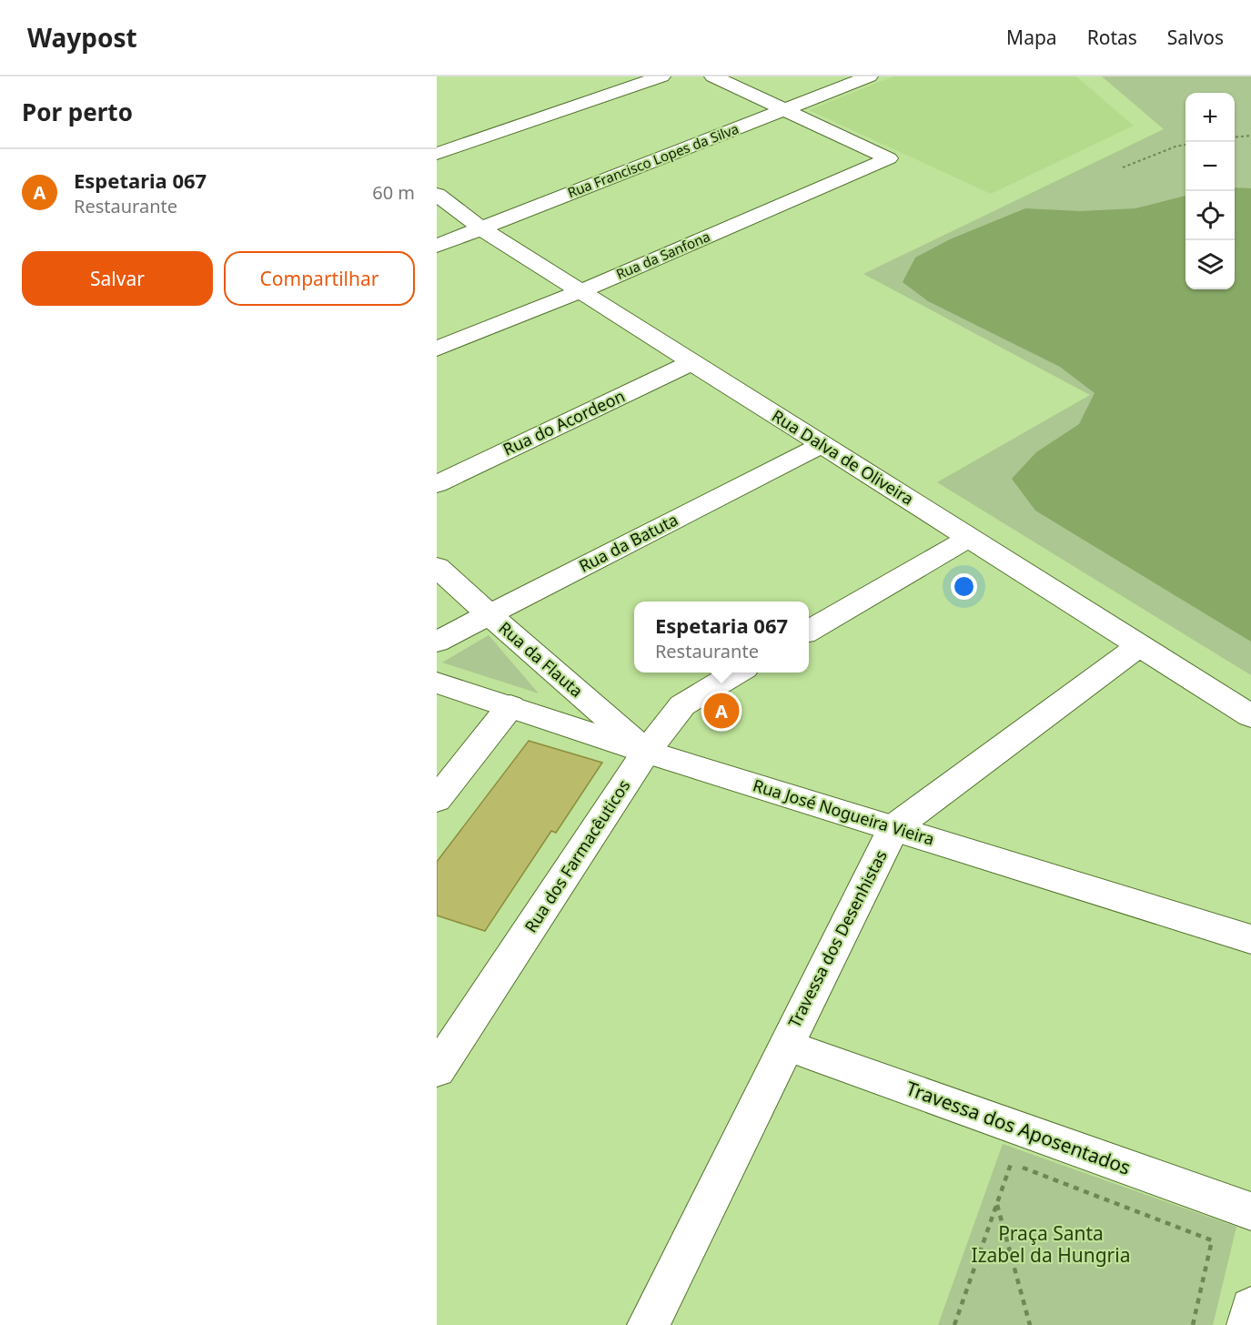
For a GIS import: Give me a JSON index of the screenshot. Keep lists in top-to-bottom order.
{
  "streets": {
    "street": [
      "Rua Francisco Lopes da Silva",
      "Rua da Sanfona",
      "Rua do Acordeon",
      "Rua Dalva de Oliveira",
      "Rua da Batuta",
      "Rua da Flauta",
      "Rua José Nogueira Vieira",
      "Rua dos Farmacêuticos",
      "Travessa dos Desenhistas",
      "Travessa dos Aposentados"
    ]
  },
  "crossings": [
    ["Rua Francisco Lopes da Silva", "Rua da Sanfona"],
    ["Rua Francisco Lopes da Silva", "Rua Dalva de Oliveira"],
    ["Rua da Sanfona", "Rua Dalva de Oliveira"],
    ["Rua do Acordeon", "Rua Dalva de Oliveira"],
    ["Rua Dalva de Oliveira", "Rua da Batuta"],
    ["Rua Dalva de Oliveira", "Travessa dos Desenhistas"],
    ["Rua da Batuta", "Rua da Flauta"],
    ["Rua da Flauta", "Rua José Nogueira Vieira"],
    ["Rua da Flauta", "Rua dos Farmacêuticos"],
    ["Rua José Nogueira Vieira", "Rua dos Farmacêuticos"],
    ["Rua José Nogueira Vieira", "Travessa dos Desenhistas"],
    ["Travessa dos Desenhistas", "Travessa dos Aposentados"]
  ],
  "parks": ["Praça Santa Izabel da Hungria"],
  "page": {
    "header": "Waypost",
    "nav": ["Mapa", "Rotas", "Salvos"],
    "heading": "Por perto",
    "map_buttons": ["+", "−"],
    "list": [
      {
        "mark": "A",
        "name": "Espetaria 067",
        "note": "Restaurante",
        "value": "60 m"
      }
    ],
    "buttons": ["Salvar", "Compartilhar"],
    "popup": ["Espetaria 067", "Restaurante"],
    "pins": "A"
  }
}
